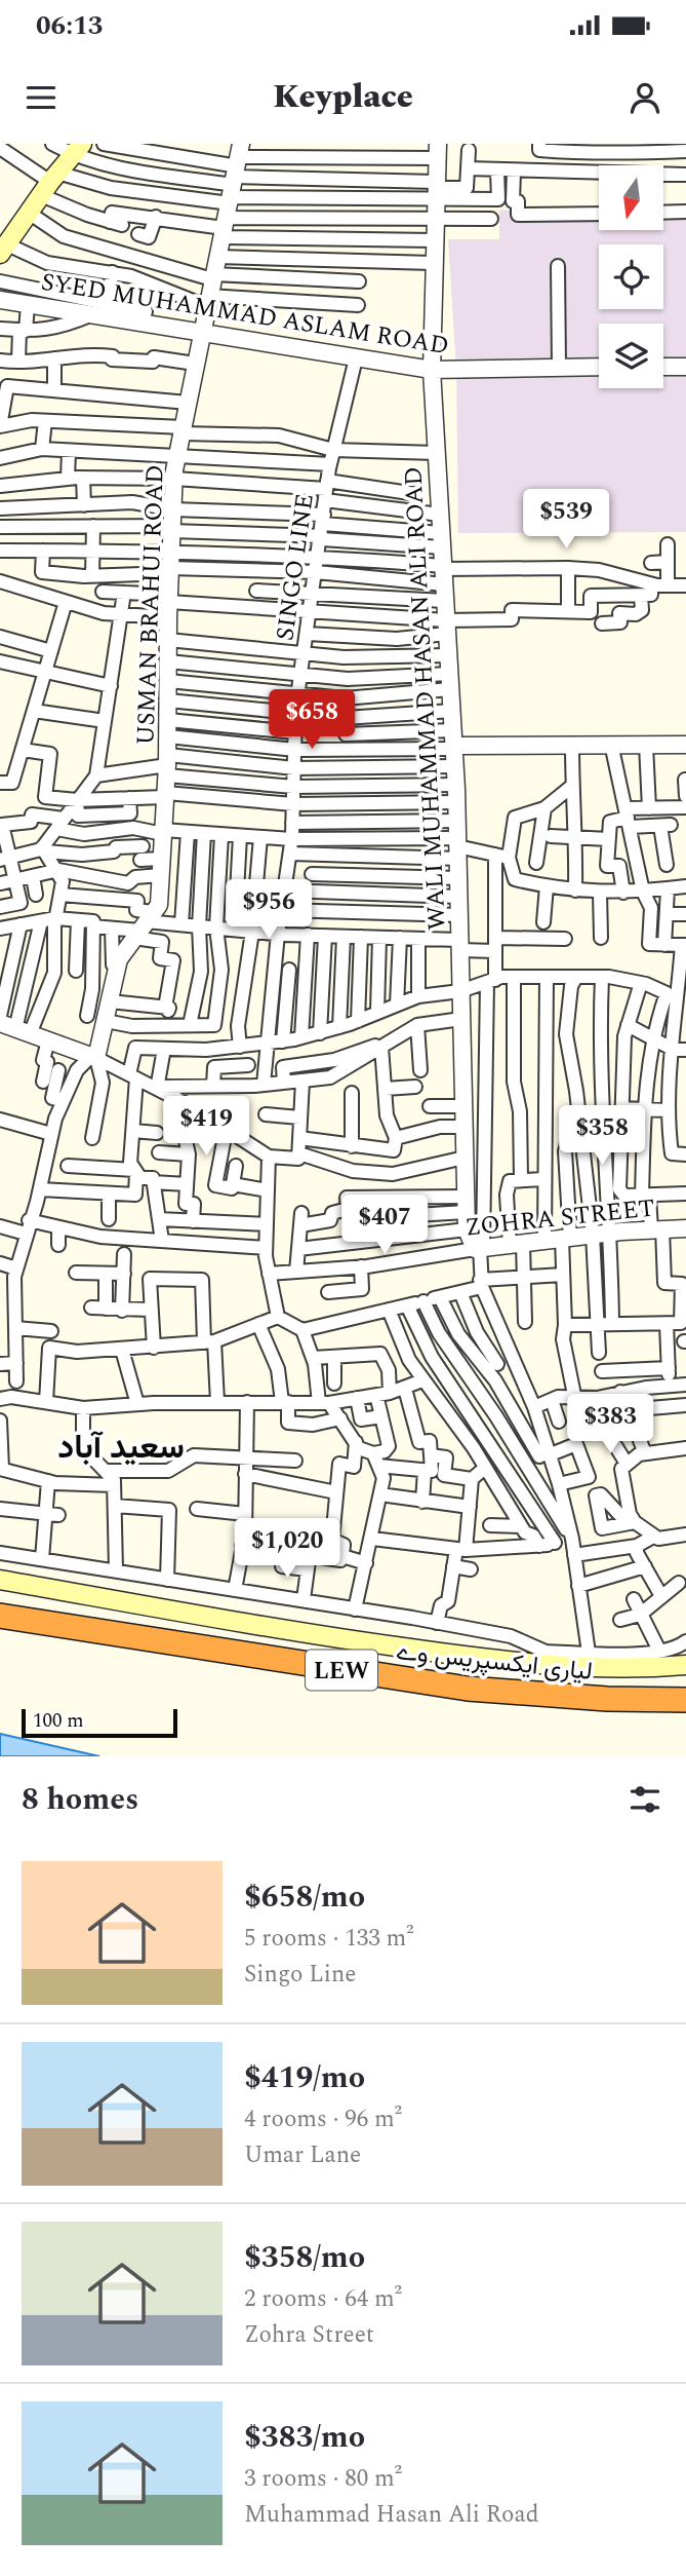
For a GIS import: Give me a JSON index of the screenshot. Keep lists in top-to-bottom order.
{
  "streets": {
    "highway": ["لیاری ایکسپریس وے", "LEW"],
    "street": [
      "SYED MUHAMMAD ASLAM ROAD",
      "SINGO LINE",
      "USMAN BRAHUI ROAD",
      "WALI MUHAMMAD HASAN ALI ROAD",
      "ZOHRA STREET"
    ]
  },
  "crossings": [
    ["SYED MUHAMMAD ASLAM ROAD", "SINGO LINE"],
    ["SYED MUHAMMAD ASLAM ROAD", "USMAN BRAHUI ROAD"],
    ["SYED MUHAMMAD ASLAM ROAD", "WALI MUHAMMAD HASAN ALI ROAD"],
    ["WALI MUHAMMAD HASAN ALI ROAD", "ZOHRA STREET"]
  ],
  "districts": ["سعید آباد"],
  "scale_bar": "100 m",
  "north": "bottom",
  "page": {
    "status": "06:13",
    "header": "Keyplace",
    "price": [
      "$539",
      "$658",
      "$956",
      "$419",
      "$358",
      "$407",
      "$383",
      "$1,020"
    ],
    "scale": "100 m",
    "heading": "8 homes",
    "list": [
      {
        "name": "$658/mo",
        "note": "5 rooms · 133 m² · Singo Line"
      },
      {
        "name": "$419/mo",
        "note": "4 rooms · 96 m² · Umar Lane"
      },
      {
        "name": "$358/mo",
        "note": "2 rooms · 64 m² · Zohra Street"
      },
      {
        "name": "$383/mo",
        "note": "3 rooms · 80 m² · Muhammad Hasan Ali Road"
      }
    ]
  }
}
